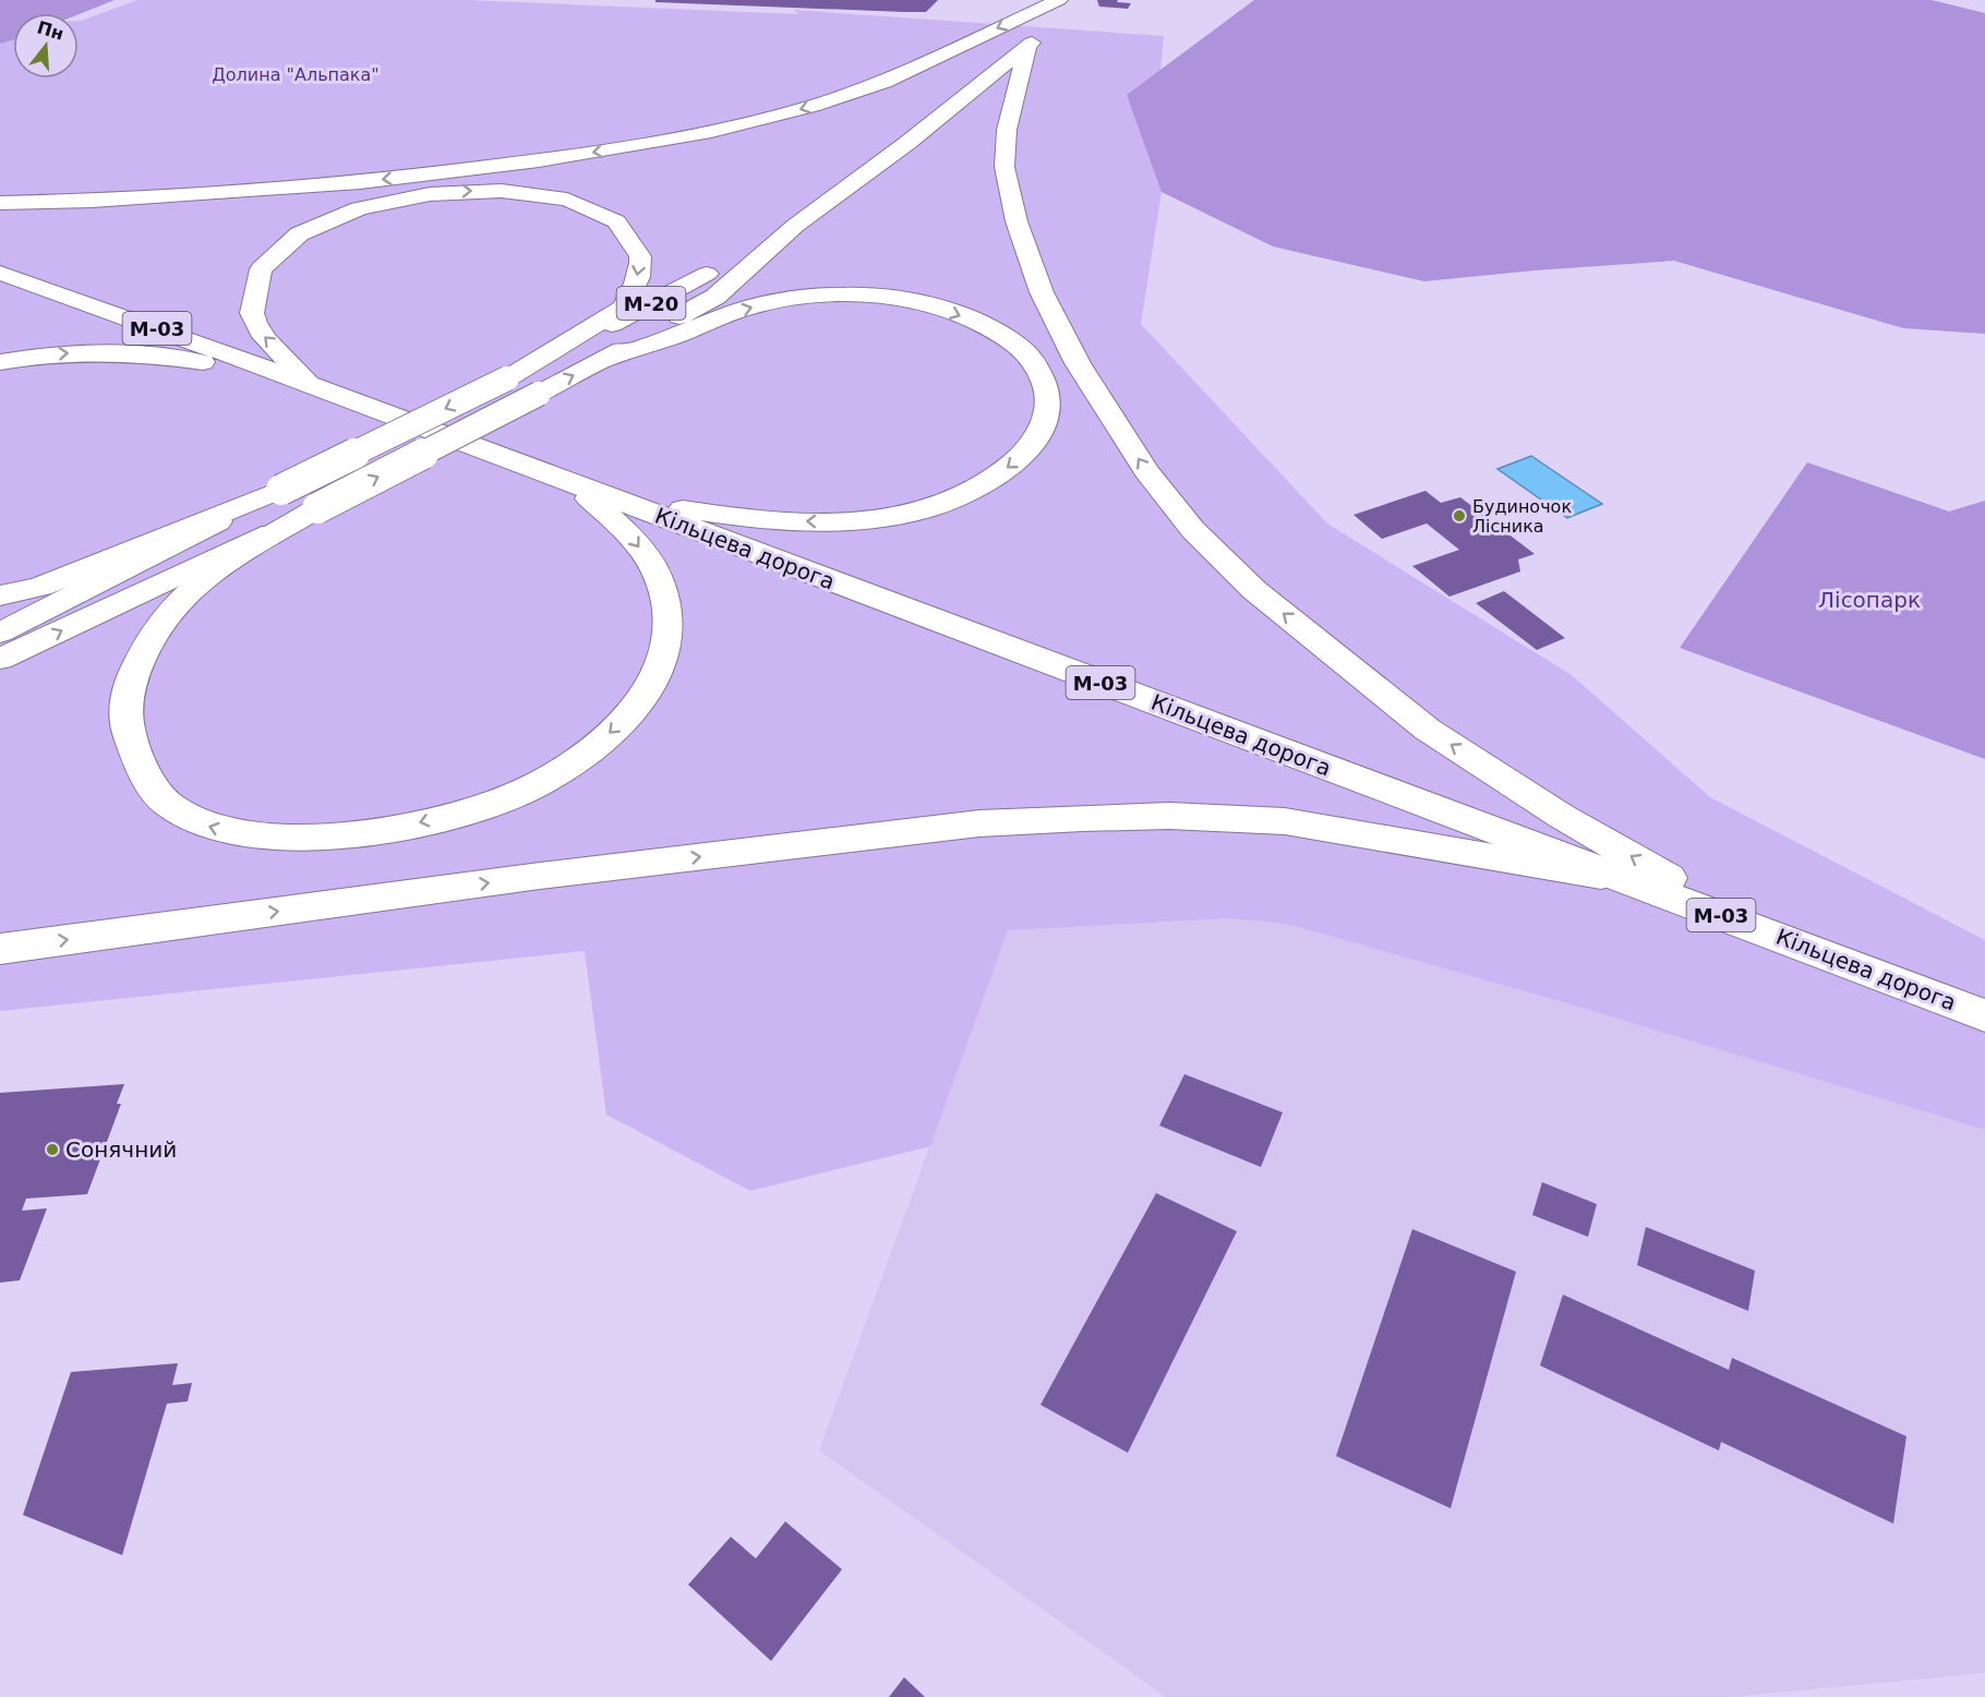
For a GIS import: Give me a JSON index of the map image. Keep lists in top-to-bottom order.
{
  "streets": {
    "main road": ["М-20", "М-03", "Кільцева дорога"]
  },
  "crossings": [
    ["М-03", "Кільцева дорога"]
  ],
  "parks": ["Долина \"Альпака\"", "Лісопарк"],
  "places": ["Будиночок Лісника", "Сонячний"],
  "north": "top"
}
